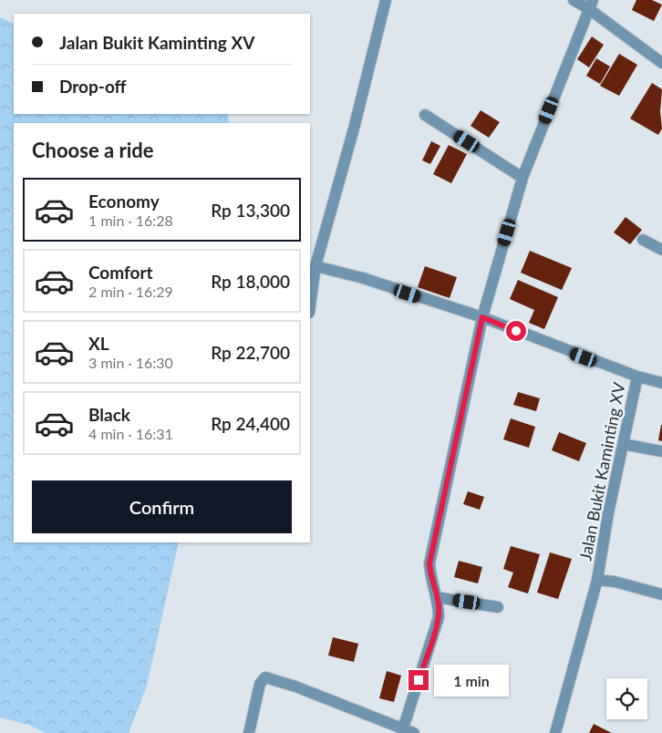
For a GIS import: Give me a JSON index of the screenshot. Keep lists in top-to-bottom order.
{
  "streets": {
    "street": ["Jalan Bukit Kaminting XV"]
  },
  "page": {
    "banner": ["Jalan Bukit Kaminting XV", "Drop-off"],
    "heading": "Choose a ride",
    "list": [
      {
        "name": "Economy",
        "note": "1 min · 16:28",
        "value": "Rp 13,300"
      },
      {
        "name": "Comfort",
        "note": "2 min · 16:29",
        "value": "Rp 18,000"
      },
      {
        "name": "XL",
        "note": "3 min · 16:30",
        "value": "Rp 22,700"
      },
      {
        "name": "Black",
        "note": "4 min · 16:31",
        "value": "Rp 24,400"
      }
    ],
    "buttons": "Confirm",
    "bubble": "1 min"
  }
}
